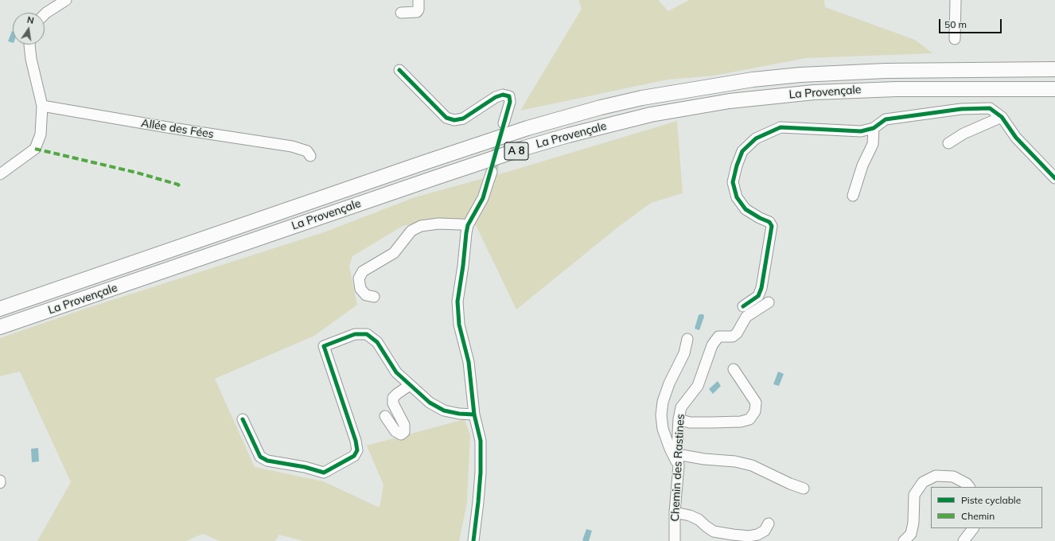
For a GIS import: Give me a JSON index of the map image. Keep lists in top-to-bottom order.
{
  "streets": {
    "highway": ["La Provençale", "A 8"],
    "street": ["Allée des Fées", "Chemin des Rastines"]
  },
  "legend": ["Piste cyclable", "Chemin"],
  "scale_bar": "50 m",
  "north": "top"
}
